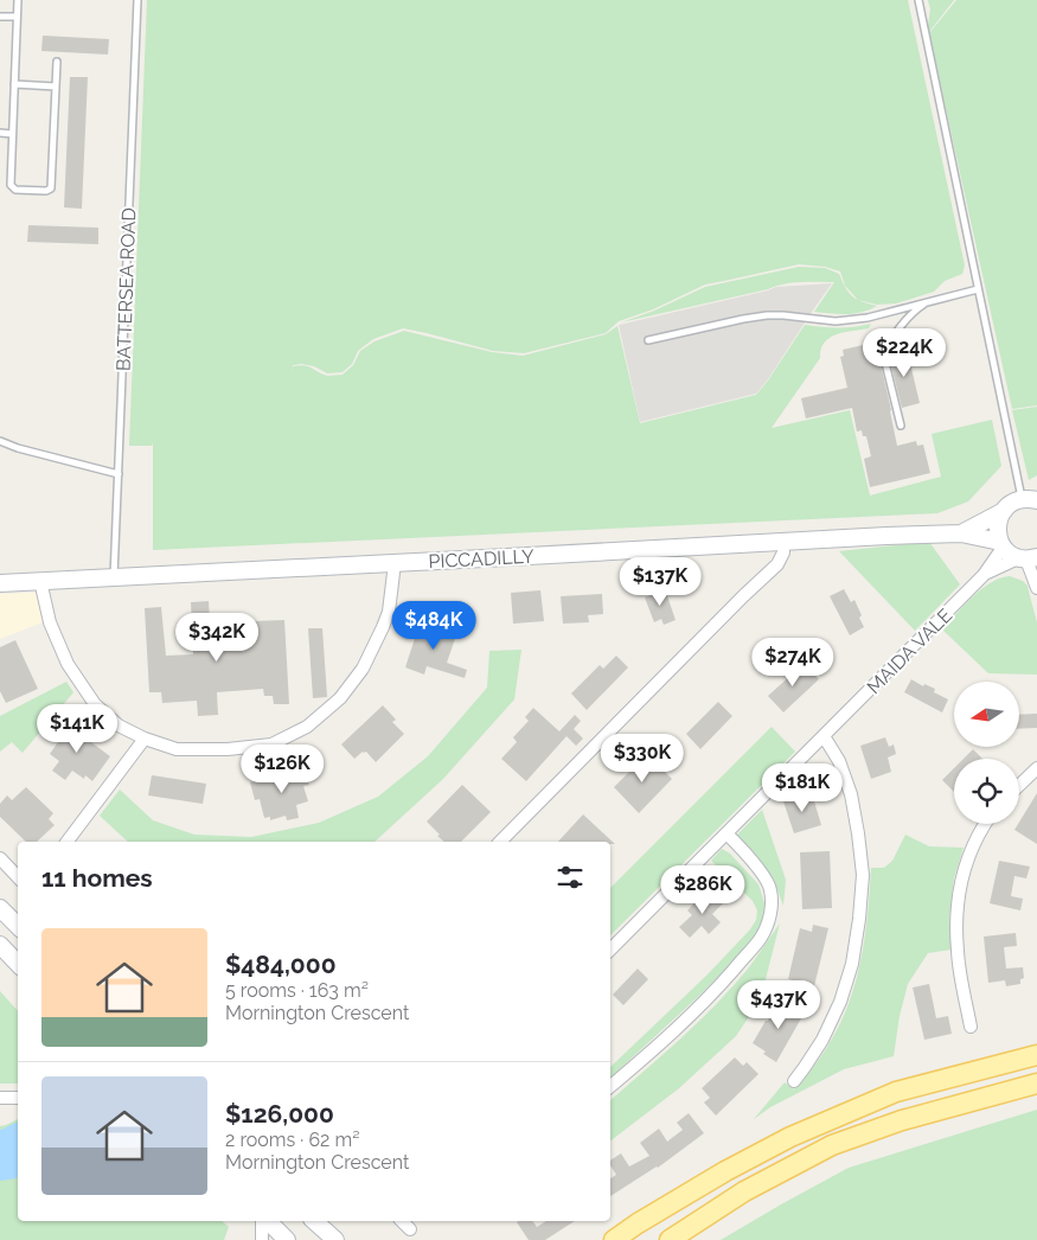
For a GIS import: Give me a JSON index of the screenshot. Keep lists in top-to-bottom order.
{
  "streets": {
    "street": ["PICCADILLY", "MAIDA VALE"],
    "lane": ["BATTERSEA ROAD"]
  },
  "crossings": [
    ["BATTERSEA ROAD", "PICCADILLY"],
    ["PICCADILLY", "MAIDA VALE"]
  ],
  "north": "left",
  "page": {
    "price": [
      "$224K",
      "$137K",
      "$484K",
      "$342K",
      "$274K",
      "$141K",
      "$330K",
      "$126K",
      "$181K",
      "$286K",
      "$437K"
    ],
    "heading": "11 homes",
    "list": [
      {
        "name": "$484,000",
        "note": "5 rooms · 163 m² · Mornington Crescent"
      },
      {
        "name": "$126,000",
        "note": "2 rooms · 62 m² · Mornington Crescent"
      }
    ]
  }
}
